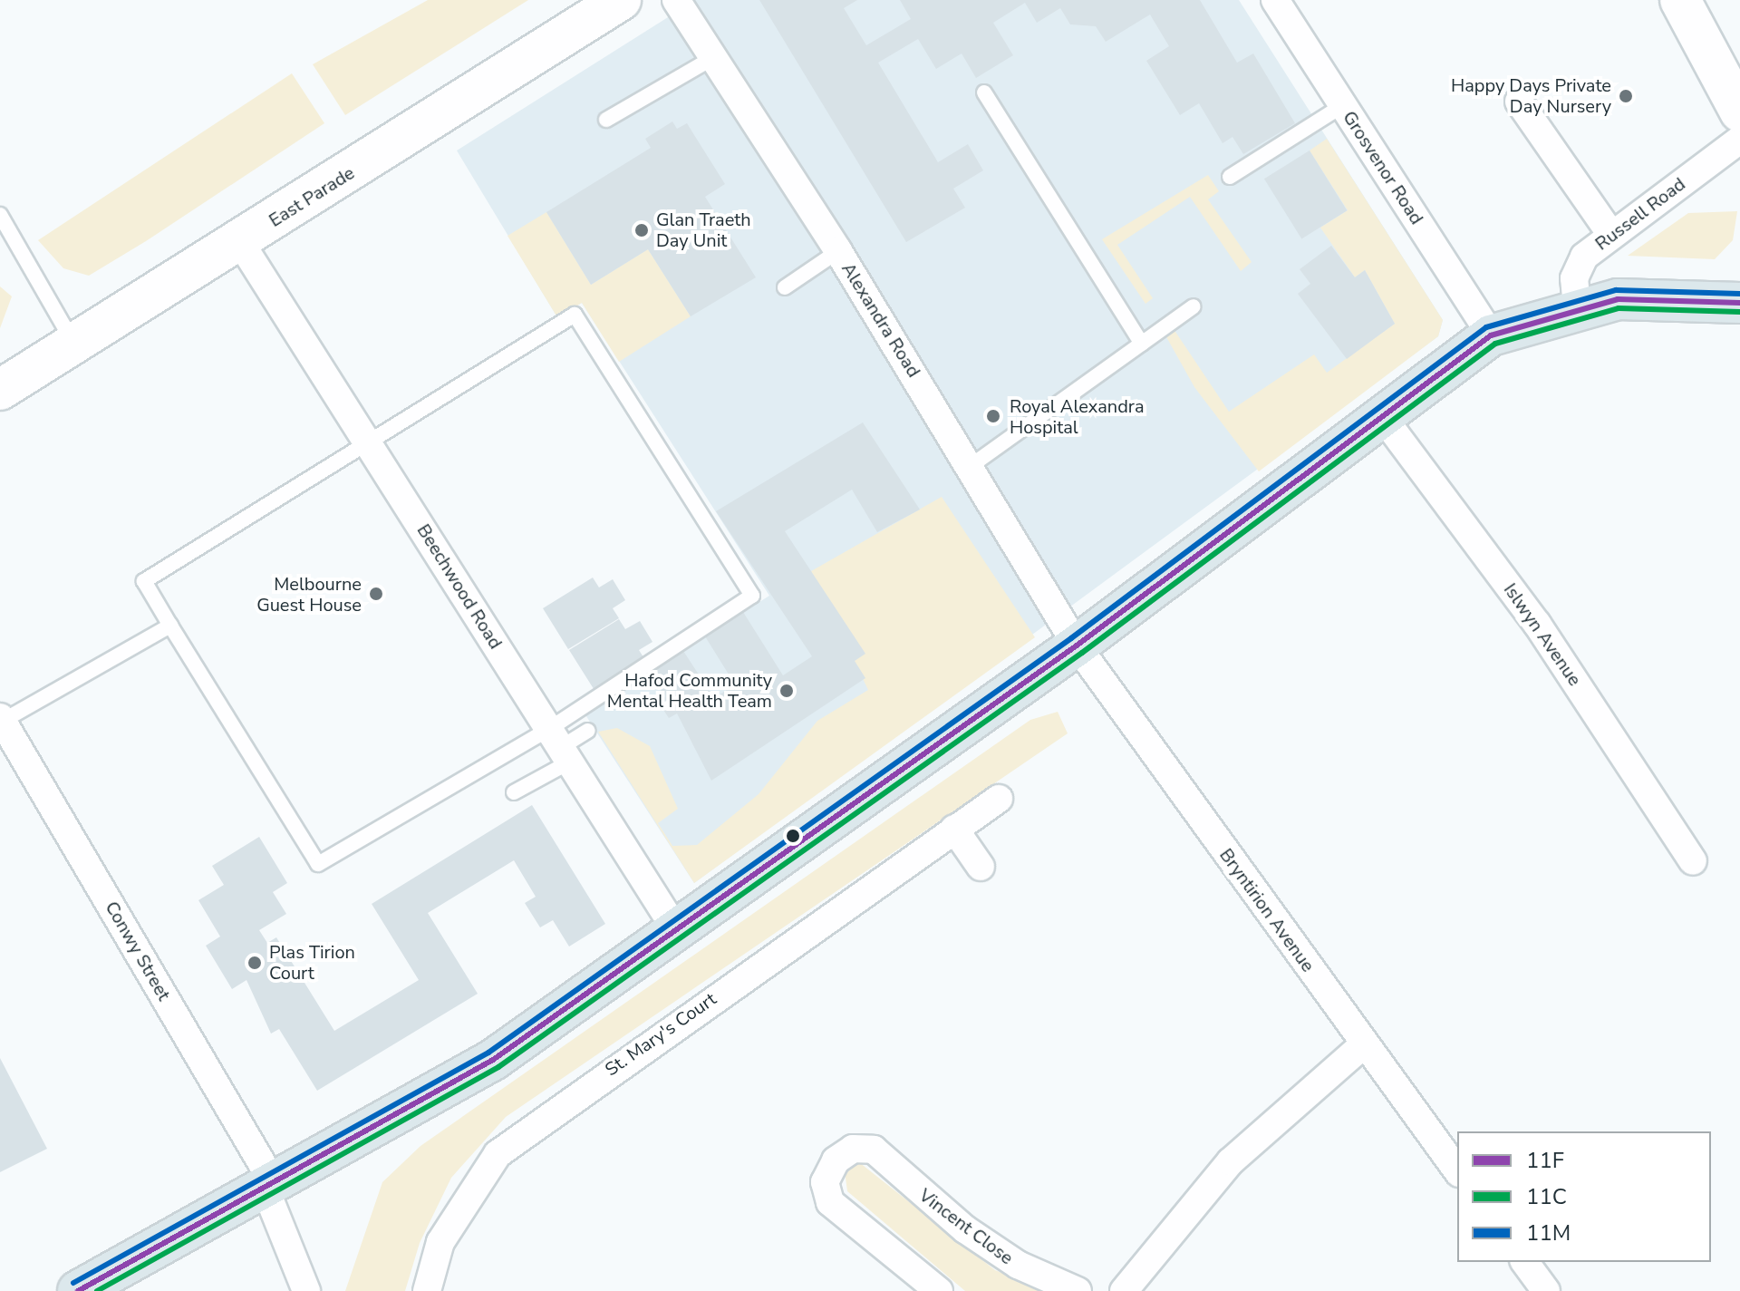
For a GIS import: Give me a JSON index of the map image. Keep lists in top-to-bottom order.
{
  "streets": {
    "main road": ["East Parade"],
    "street": [
      "Grosvenor Road",
      "Russell Road",
      "Alexandra Road",
      "Beechwood Road",
      "Islwyn Avenue",
      "Bryntirion Avenue",
      "Conwy Street",
      "St. Mary's Court",
      "Vincent Close"
    ]
  },
  "crossings": [
    ["East Parade", "Beechwood Road"],
    ["Alexandra Road", "Bryntirion Avenue"]
  ],
  "places": [
    "Happy Days Private Day Nursery",
    "Glan Traeth Day Unit",
    "Royal Alexandra Hospital",
    "Melbourne Guest House",
    "Hafod Community Mental Health Team",
    "Plas Tirion Court"
  ],
  "lines": ["transit line 11M", "transit line 11F", "transit line 11C"],
  "legend": ["11F", "11C", "11M"]
}
